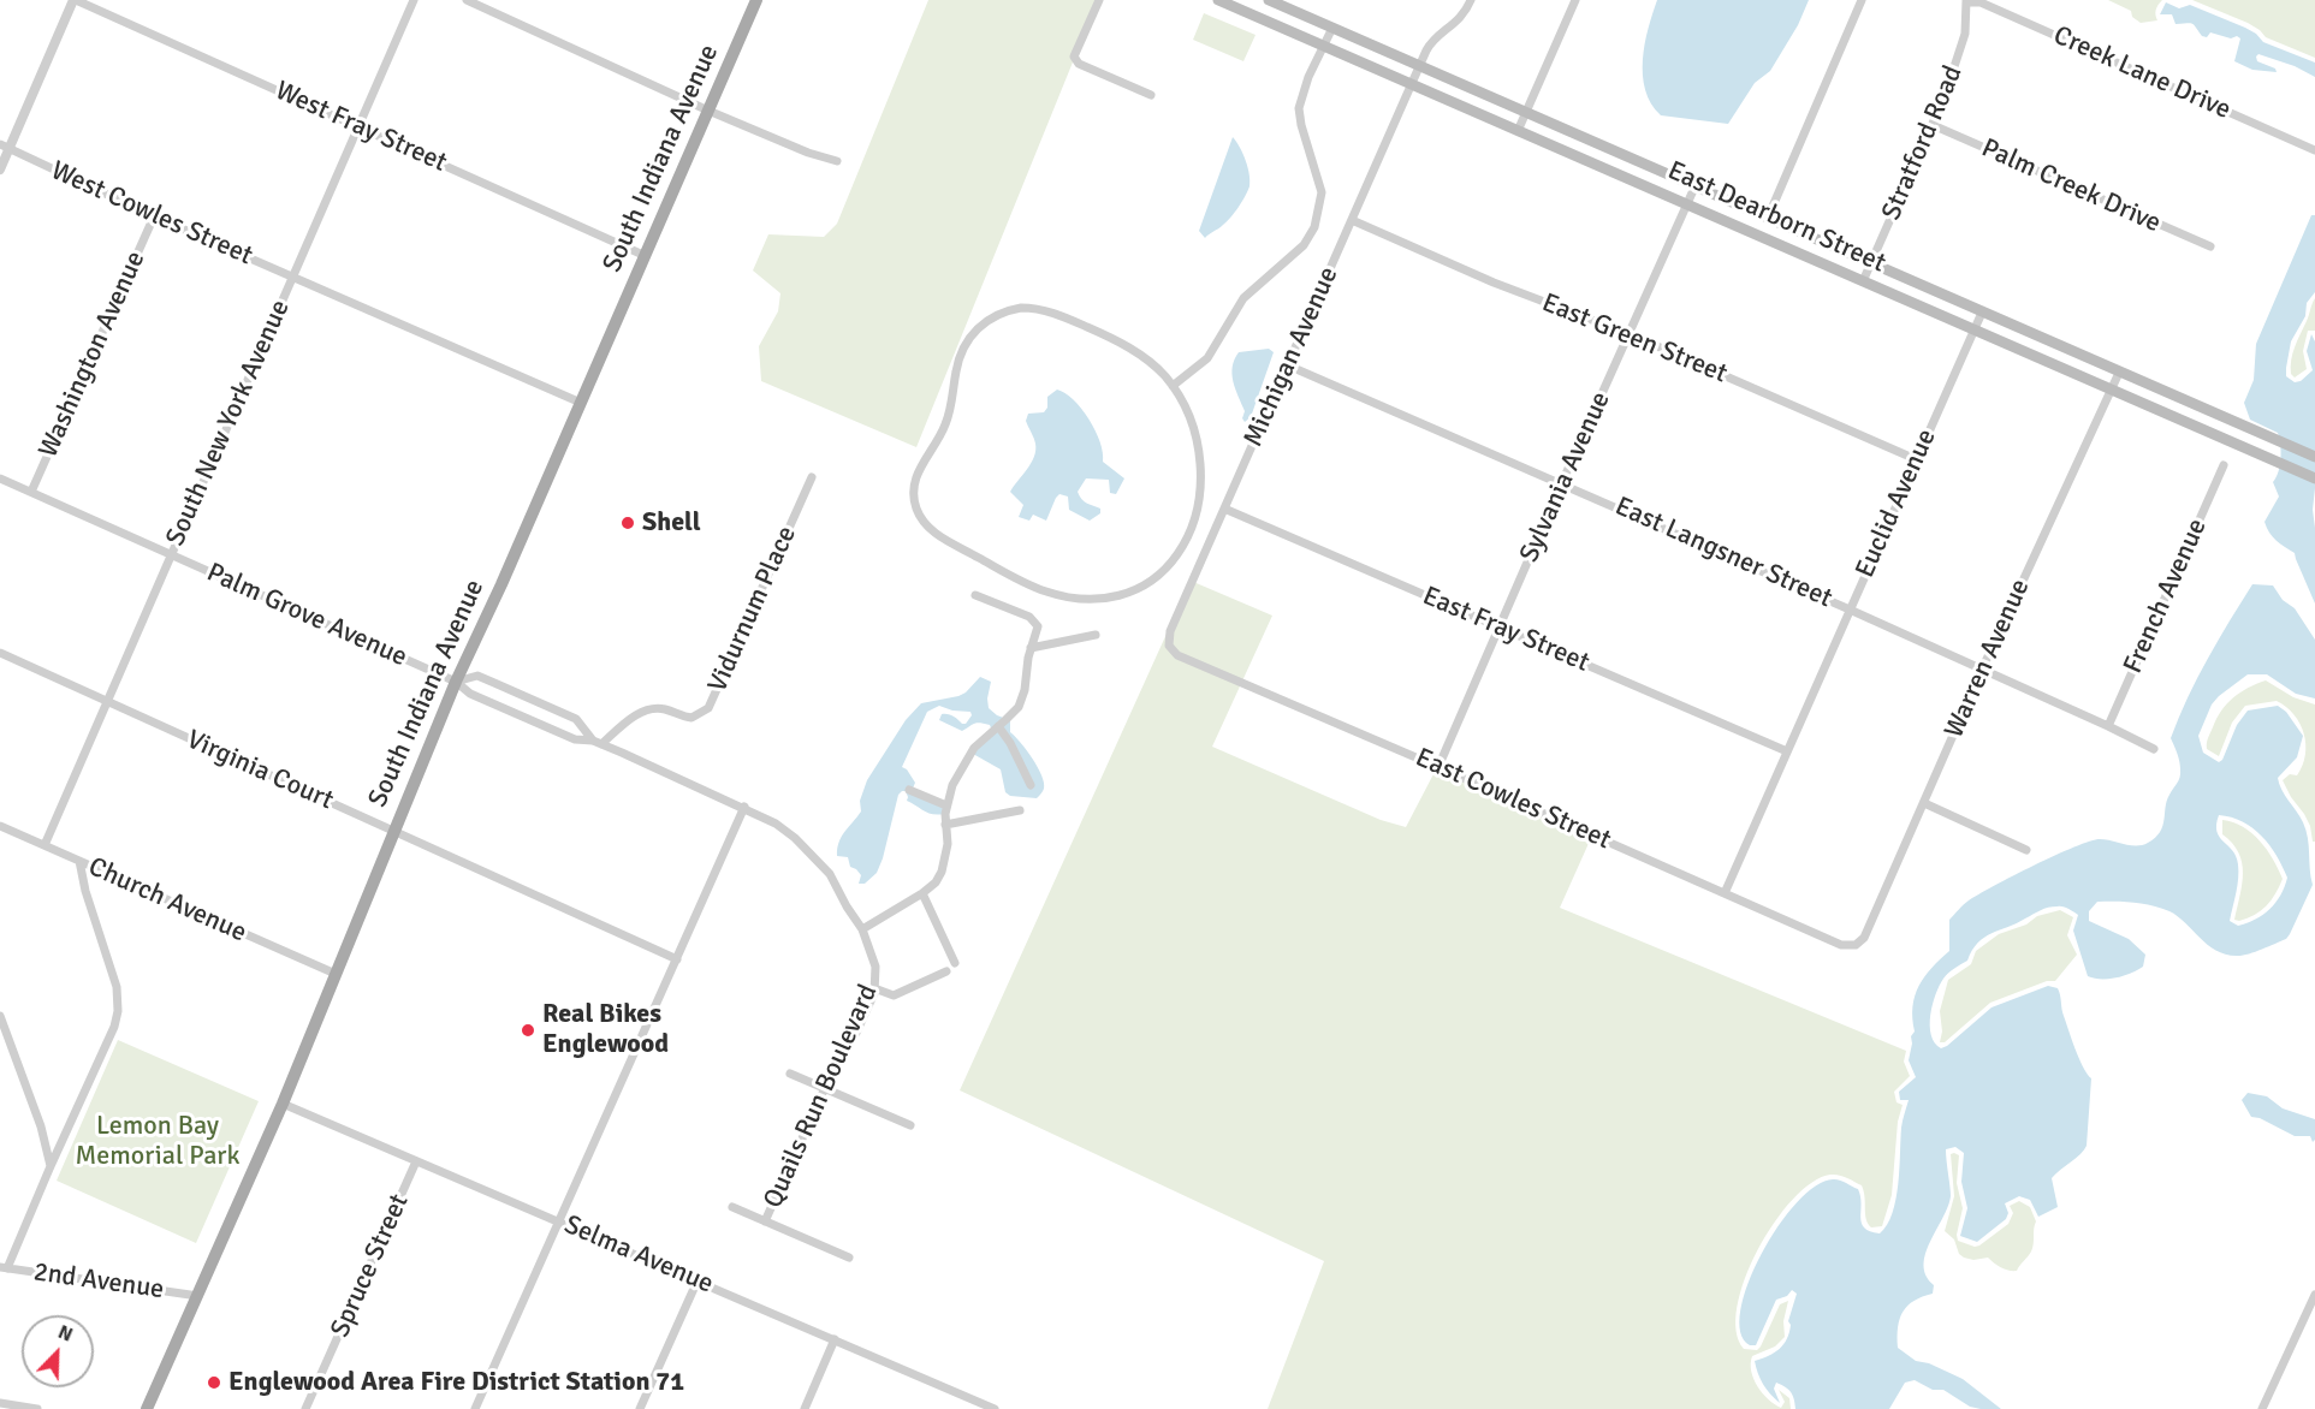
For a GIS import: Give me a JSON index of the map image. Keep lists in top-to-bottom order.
{
  "streets": {
    "main road": ["South Indiana Avenue", "East Dearborn Street"],
    "street": [
      "Creek Lane Drive",
      "West Fray Street",
      "Stratford Road",
      "Palm Creek Drive",
      "West Cowles Street",
      "East Green Street",
      "Washington Avenue",
      "Michigan Avenue",
      "South New York Avenue",
      "Sylvania Avenue",
      "Euclid Avenue",
      "East Langsner Street",
      "French Avenue",
      "Vidurnum Place",
      "Palm Grove Avenue",
      "East Fray Street",
      "Warren Avenue",
      "Virginia Court",
      "East Cowles Street",
      "Church Avenue",
      "Quails Run Boulevard",
      "Selma Avenue",
      "Spruce Street",
      "2nd Avenue"
    ]
  },
  "crossings": [
    ["Creek Lane Drive", "Stratford Road"],
    ["West Fray Street", "South Indiana Avenue"],
    ["West Fray Street", "South New York Avenue"],
    ["Stratford Road", "Palm Creek Drive"],
    ["Stratford Road", "East Dearborn Street"],
    ["South Indiana Avenue", "West Cowles Street"],
    ["South Indiana Avenue", "Palm Grove Avenue"],
    ["South Indiana Avenue", "Virginia Court"],
    ["South Indiana Avenue", "Church Avenue"],
    ["South Indiana Avenue", "Quails Run Boulevard"],
    ["South Indiana Avenue", "Selma Avenue"],
    ["South Indiana Avenue", "2nd Avenue"],
    ["West Cowles Street", "Washington Avenue"],
    ["West Cowles Street", "South New York Avenue"],
    ["East Dearborn Street", "Michigan Avenue"],
    ["East Dearborn Street", "Sylvania Avenue"],
    ["East Dearborn Street", "Euclid Avenue"],
    ["East Dearborn Street", "Warren Avenue"],
    ["East Green Street", "Michigan Avenue"],
    ["East Green Street", "Sylvania Avenue"],
    ["East Green Street", "Euclid Avenue"],
    ["Washington Avenue", "Palm Grove Avenue"],
    ["Michigan Avenue", "East Langsner Street"],
    ["Michigan Avenue", "East Fray Street"],
    ["Michigan Avenue", "East Cowles Street"],
    ["South New York Avenue", "Palm Grove Avenue"],
    ["South New York Avenue", "Virginia Court"],
    ["South New York Avenue", "Church Avenue"],
    ["Sylvania Avenue", "East Langsner Street"],
    ["Sylvania Avenue", "East Fray Street"],
    ["Sylvania Avenue", "East Cowles Street"],
    ["Euclid Avenue", "East Langsner Street"],
    ["Euclid Avenue", "East Fray Street"],
    ["Euclid Avenue", "East Cowles Street"],
    ["East Langsner Street", "French Avenue"],
    ["East Langsner Street", "Warren Avenue"],
    ["Vidurnum Place", "Quails Run Boulevard"],
    ["Palm Grove Avenue", "Quails Run Boulevard"],
    ["Warren Avenue", "East Cowles Street"],
    ["Selma Avenue", "Spruce Street"]
  ],
  "parks": ["Lemon Bay Memorial Park"],
  "places": ["Shell", "Real Bikes Englewood", "Englewood Area Fire District Station 71"],
  "north": "top right"
}
